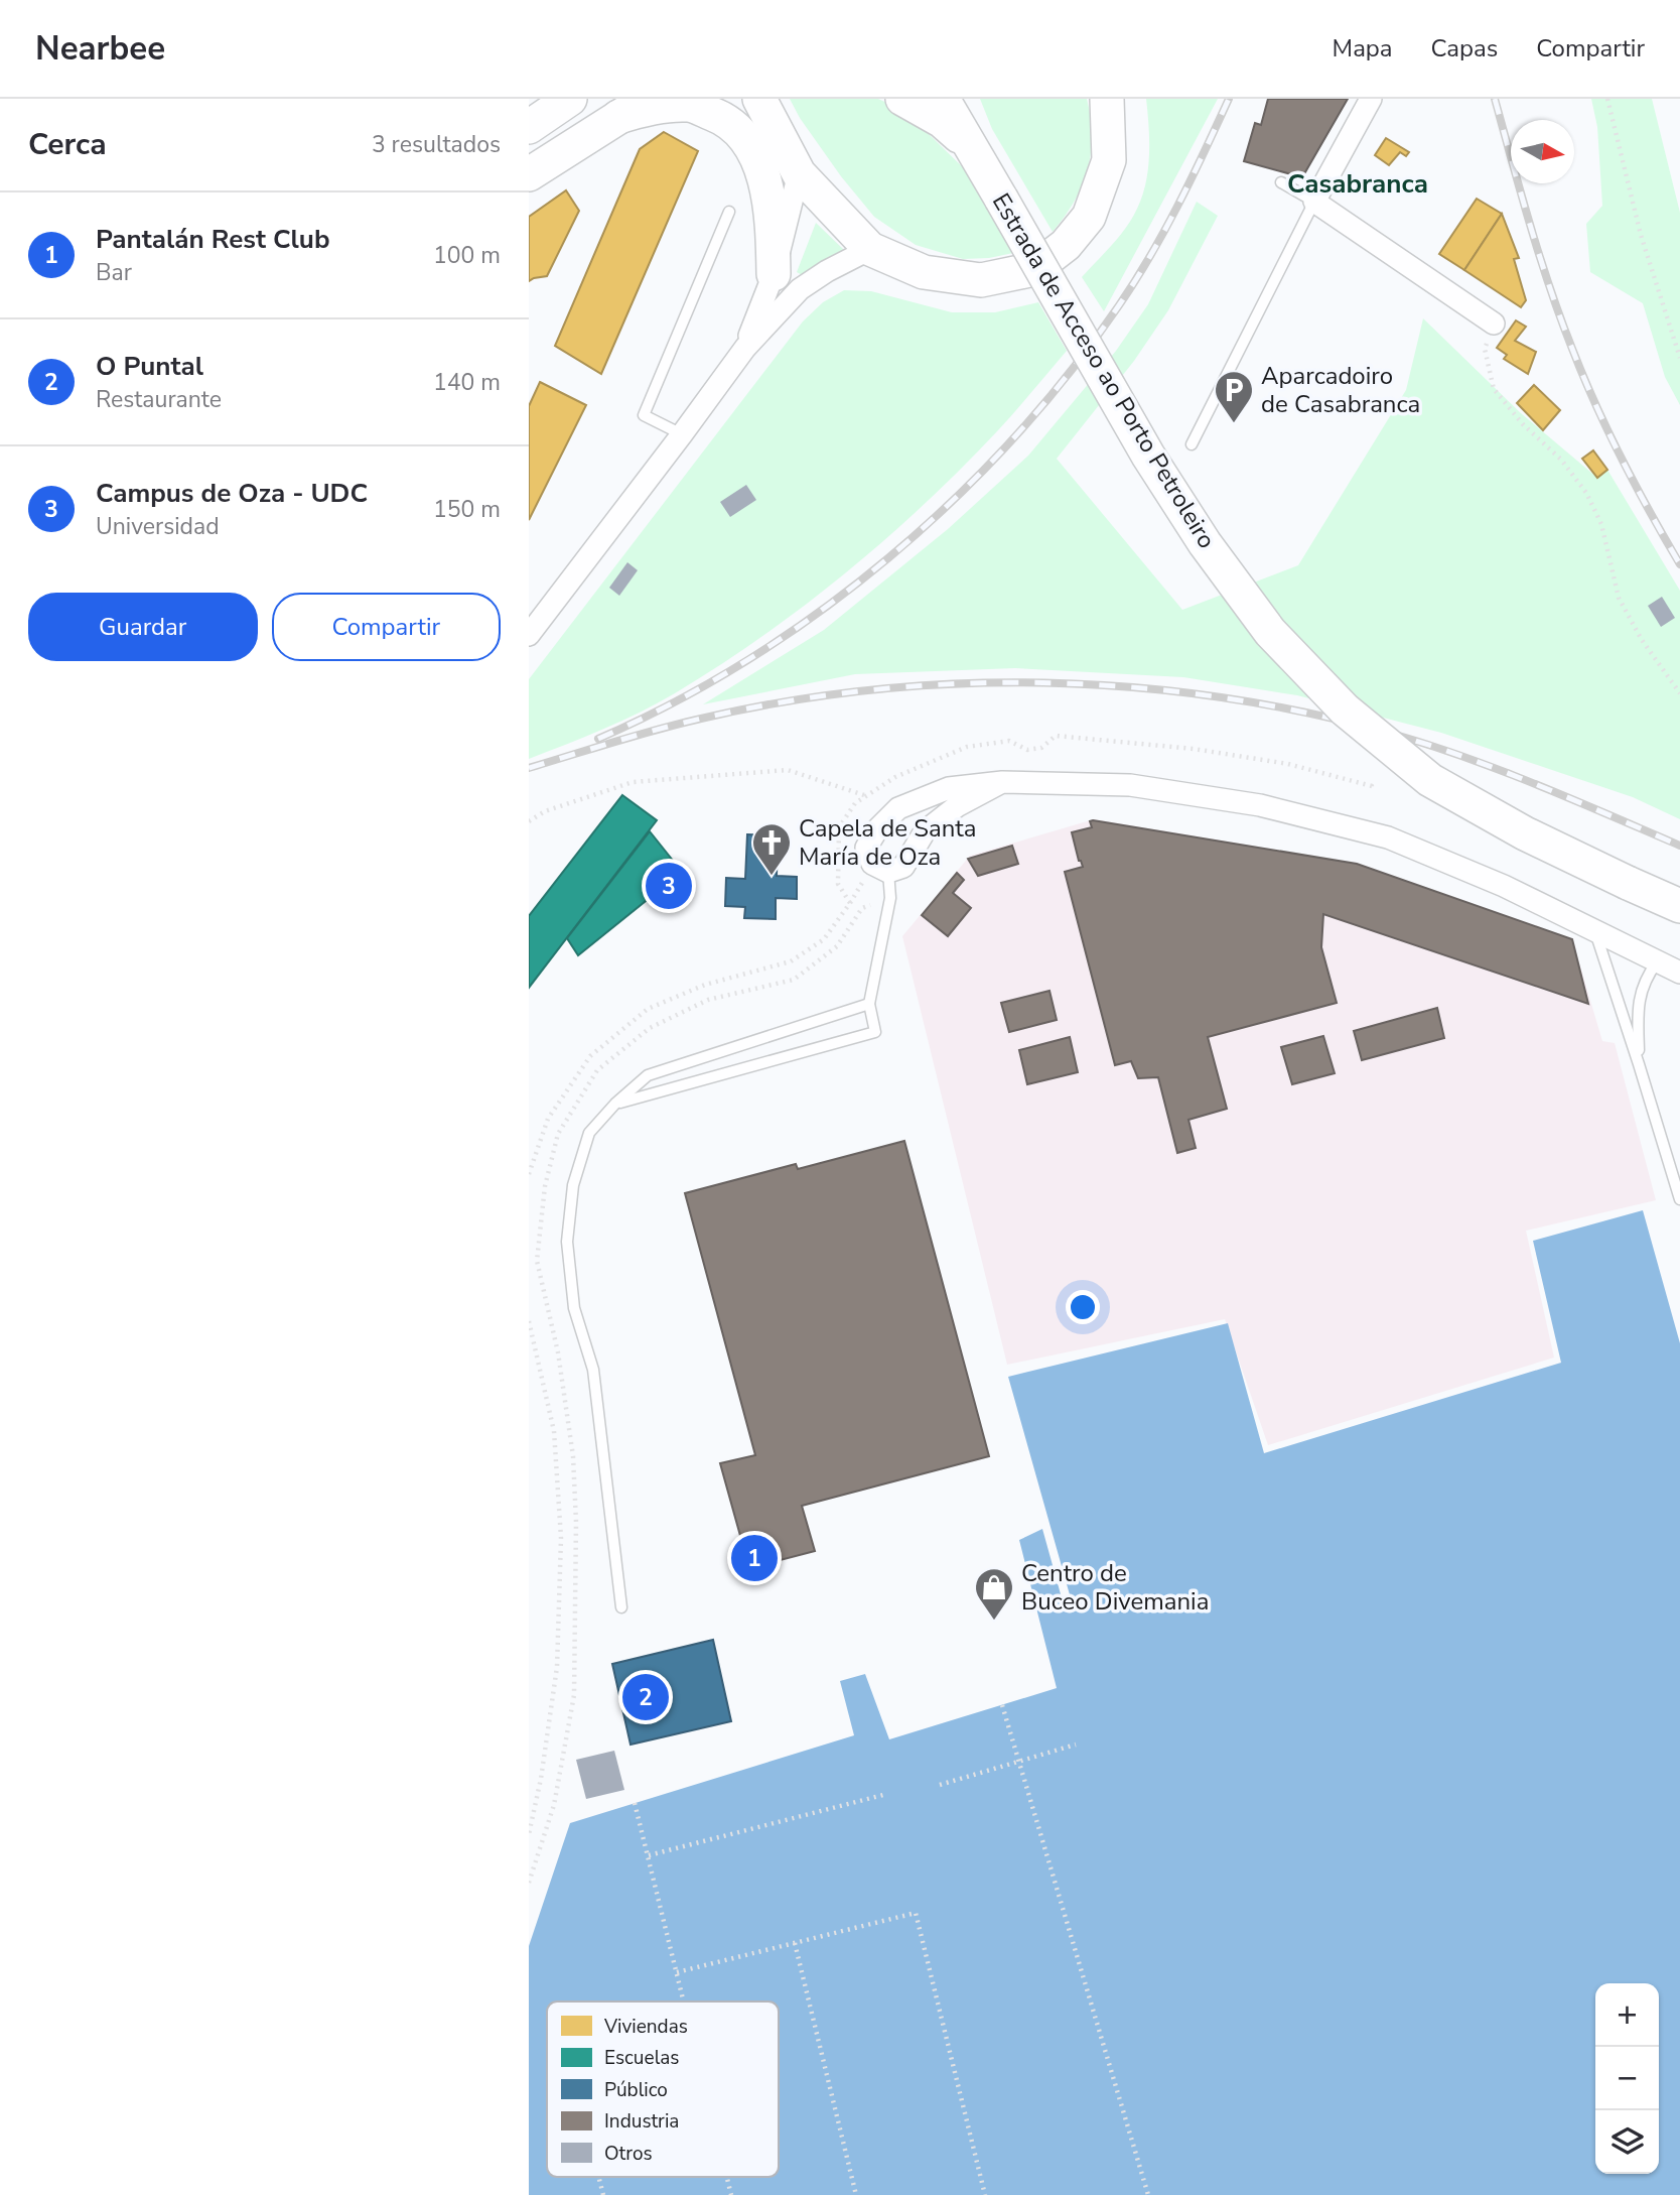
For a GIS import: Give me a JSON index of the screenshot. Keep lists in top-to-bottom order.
{
  "streets": {
    "main road": ["Estrada de Acceso ao Porto Petroleiro"]
  },
  "districts": ["Casabranca"],
  "places": {
    "parking": ["Aparcadoiro de Casabranca"],
    "church": ["Capela de Santa María de Oza"],
    "shop": ["Centro de Buceo Divemania"]
  },
  "legend": [
    "Viviendas",
    "Escuelas",
    "Público",
    "Industria",
    "Otros"
  ],
  "north": "right",
  "page": {
    "header": "Nearbee",
    "nav": ["Mapa", "Capas", "Compartir"],
    "heading": ["Cerca", "3 resultados"],
    "list": [
      {
        "mark": "1",
        "name": "Pantalán Rest Club",
        "note": "Bar",
        "value": "100 m"
      },
      {
        "mark": "2",
        "name": "O Puntal",
        "note": "Restaurante",
        "value": "140 m"
      },
      {
        "mark": "3",
        "name": "Campus de Oza - UDC",
        "note": "Universidad",
        "value": "150 m"
      }
    ],
    "buttons": ["Guardar", "Compartir"],
    "pins": ["3", "1", "2"],
    "map_buttons": ["+", "−"]
  }
}
